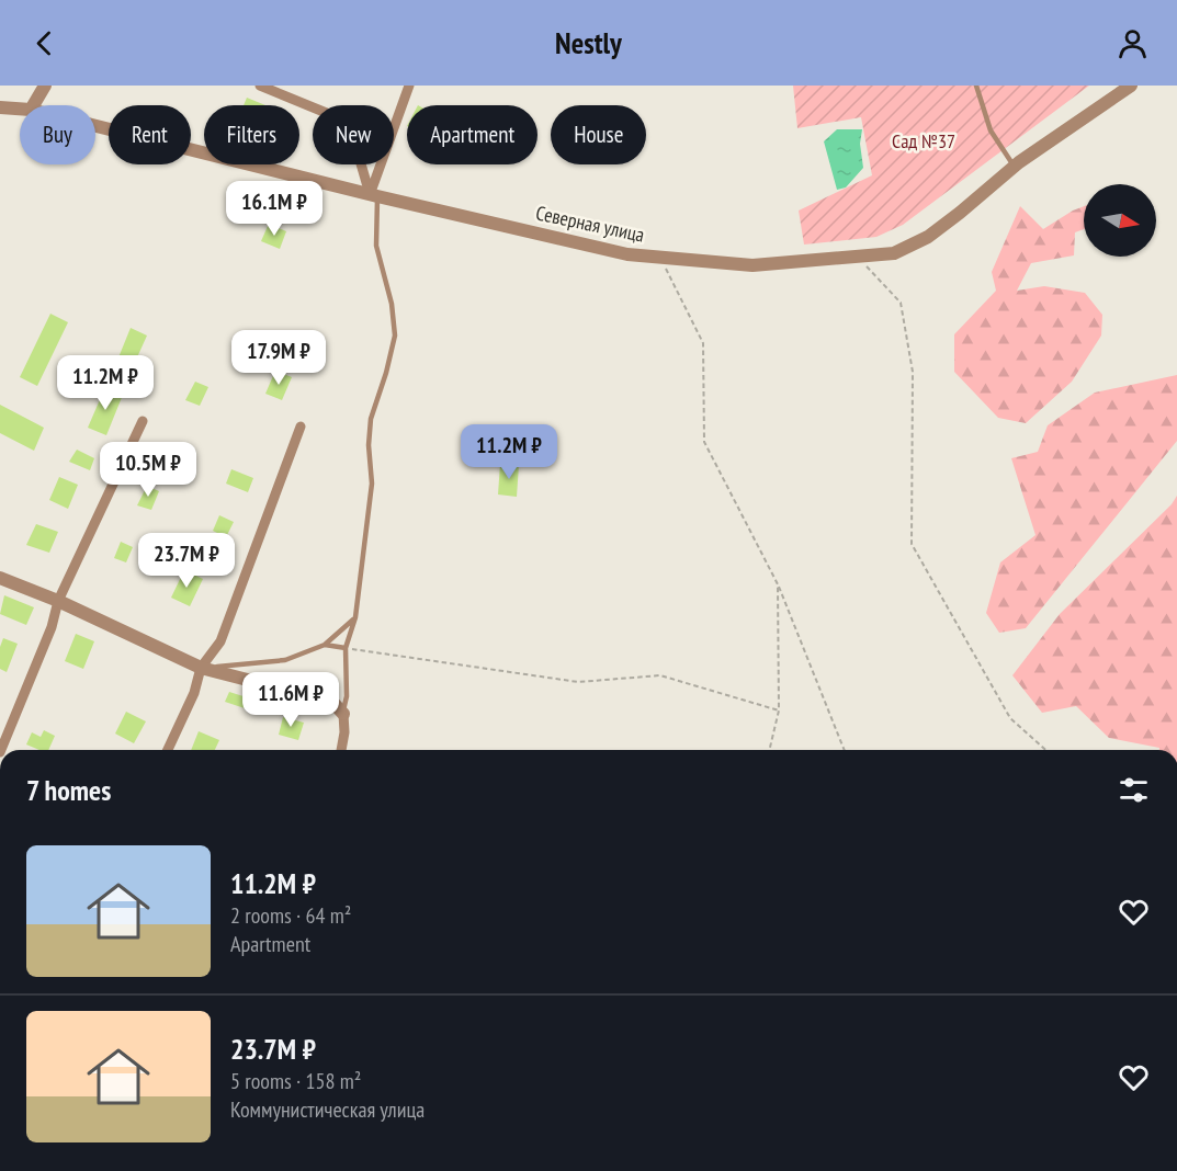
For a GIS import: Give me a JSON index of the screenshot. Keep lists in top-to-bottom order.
{
  "streets": {
    "street": ["Северная улица"]
  },
  "parks": ["Сад №37"],
  "north": "right",
  "page": {
    "header": "Nestly",
    "chip": [
      "Buy",
      "Rent",
      "Filters",
      "New",
      "Apartment",
      "House"
    ],
    "price": [
      "16.1M ₽",
      "17.9M ₽",
      "11.2M ₽",
      "11.2M ₽",
      "10.5M ₽",
      "23.7M ₽",
      "11.6M ₽"
    ],
    "heading": "7 homes",
    "list": [
      {
        "name": "11.2M ₽",
        "note": "2 rooms · 64 m² · Apartment"
      },
      {
        "name": "23.7M ₽",
        "note": "5 rooms · 158 m² · Коммунистическая улица"
      }
    ]
  }
}
